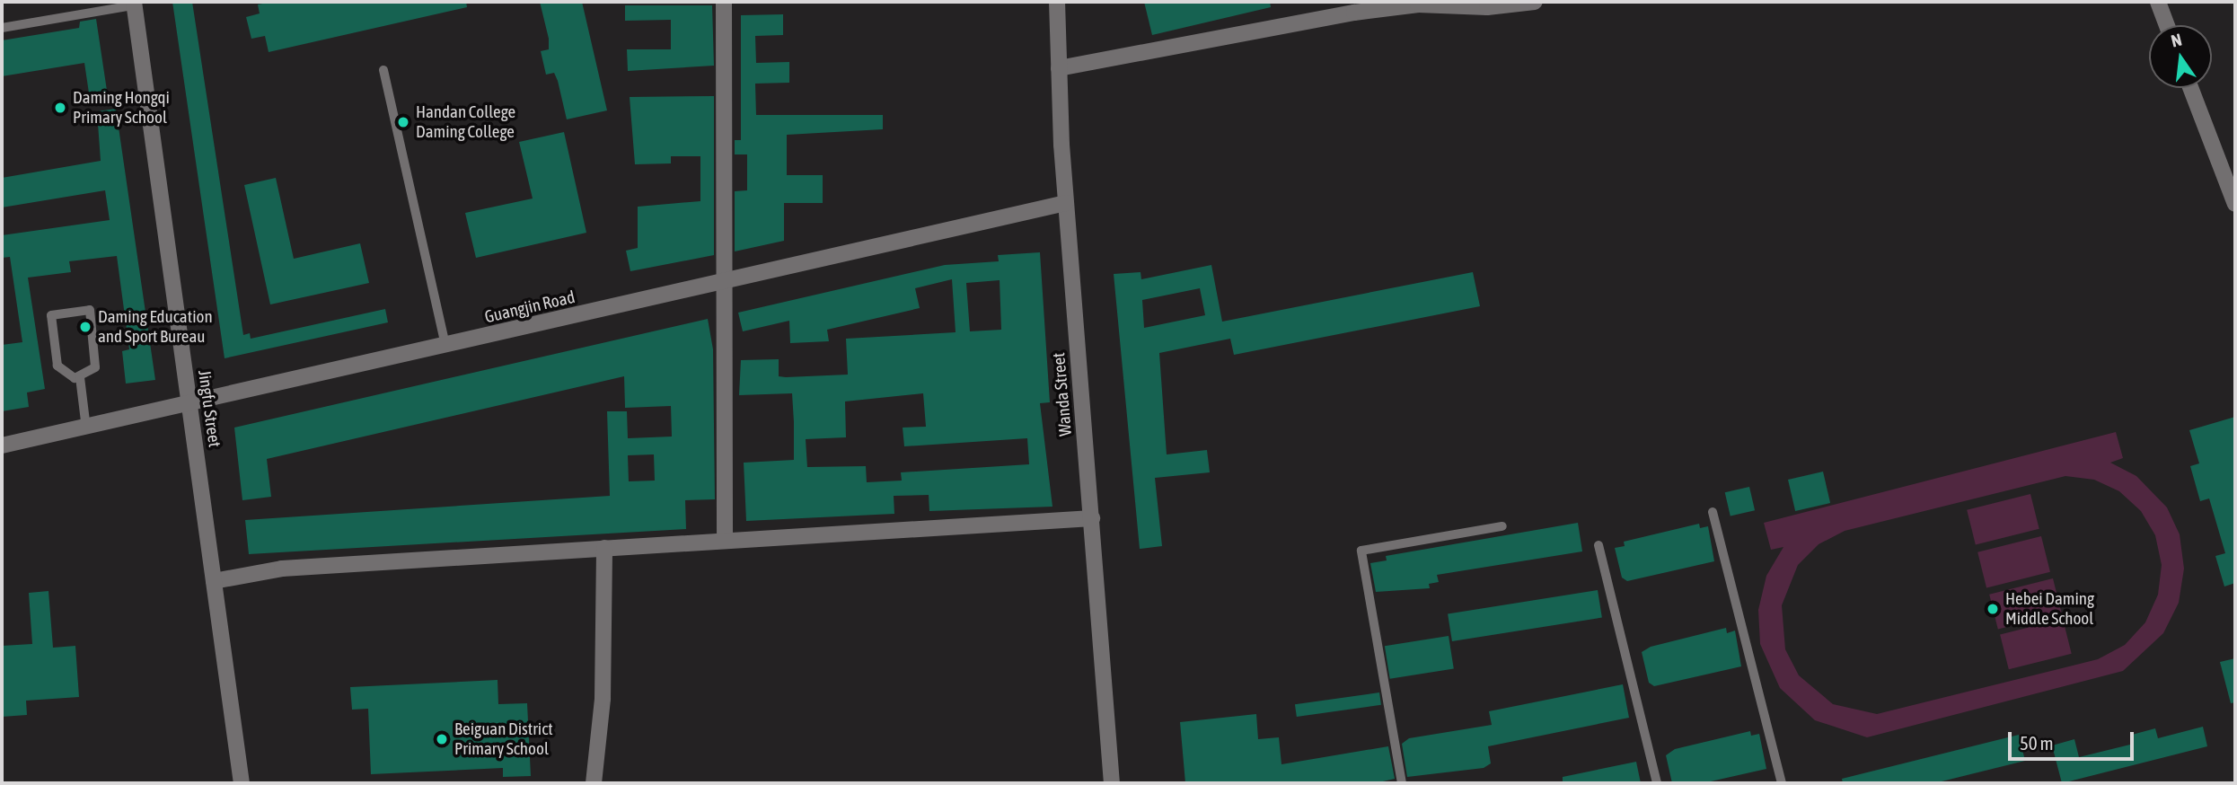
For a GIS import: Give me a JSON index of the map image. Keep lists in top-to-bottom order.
{
  "streets": {
    "street": ["Guangjin Road", "Wanda Street", "Jingfu Street"]
  },
  "crossings": [
    ["Guangjin Road", "Wanda Street"],
    ["Guangjin Road", "Jingfu Street"]
  ],
  "places": [
    "Daming Hongqi Primary School",
    "Handan College Daming College",
    "Daming Education and Sport Bureau",
    "Hebei Daming Middle School",
    "Beiguan District Primary School"
  ],
  "scale_bar": "50 m",
  "north": "top"
}
